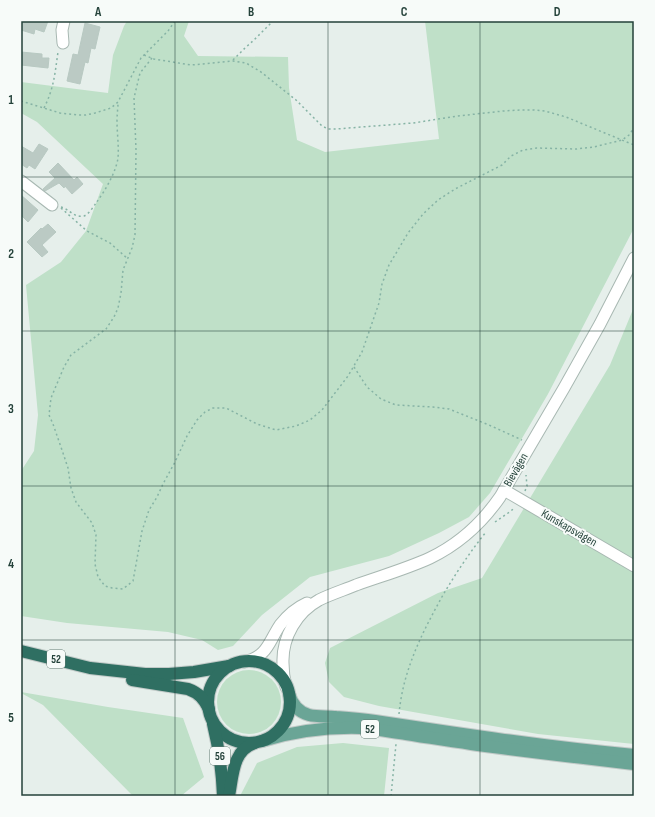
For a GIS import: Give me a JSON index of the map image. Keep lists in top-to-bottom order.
{
  "streets": {
    "highway": ["52", "56"],
    "street": ["Bievägen", "Kunskapsvägen"]
  },
  "crossings": [
    ["Bievägen", "Kunskapsvägen"],
    ["Bievägen", "52"],
    ["Bievägen", "56"],
    ["52", "56"]
  ],
  "grid": {
    "columns": [
      "A",
      "B",
      "C",
      "D"
    ],
    "rows": [
      "1",
      "2",
      "3",
      "4",
      "5"
    ]
  }
}
